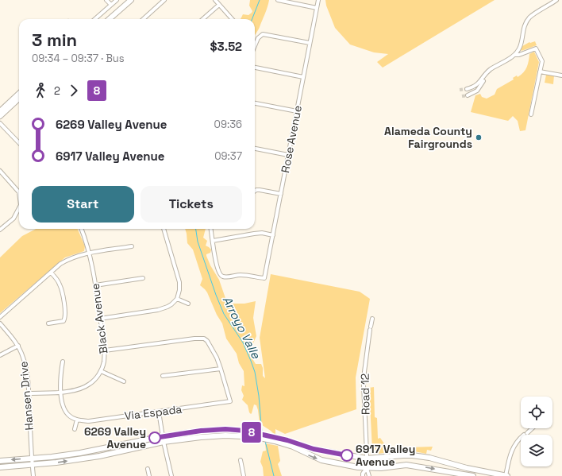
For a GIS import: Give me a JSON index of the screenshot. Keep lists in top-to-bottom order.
{
  "streets": {
    "street": [
      "Rose Avenue",
      "Black Avenue",
      "Road 12",
      "Hansen Drive",
      "Via Espada"
    ]
  },
  "crossings": [
    ["Black Avenue", "Hansen Drive"]
  ],
  "water": ["Arroyo Valle"],
  "places": ["Alameda County Fairgrounds", "6269 Valley Avenue", "6917 Valley Avenue"],
  "lines": ["bus line 8"],
  "page": {
    "on_map": "8",
    "heading": ["3 min", "09:34 – 09:37 · Bus", "$3.52"],
    "legs": ["2", "8"],
    "list": [
      {
        "name": "6269 Valley Avenue",
        "value": "09:36"
      },
      {
        "name": "6917 Valley Avenue",
        "value": "09:37"
      }
    ],
    "buttons": ["Start", "Tickets"]
  }
}
